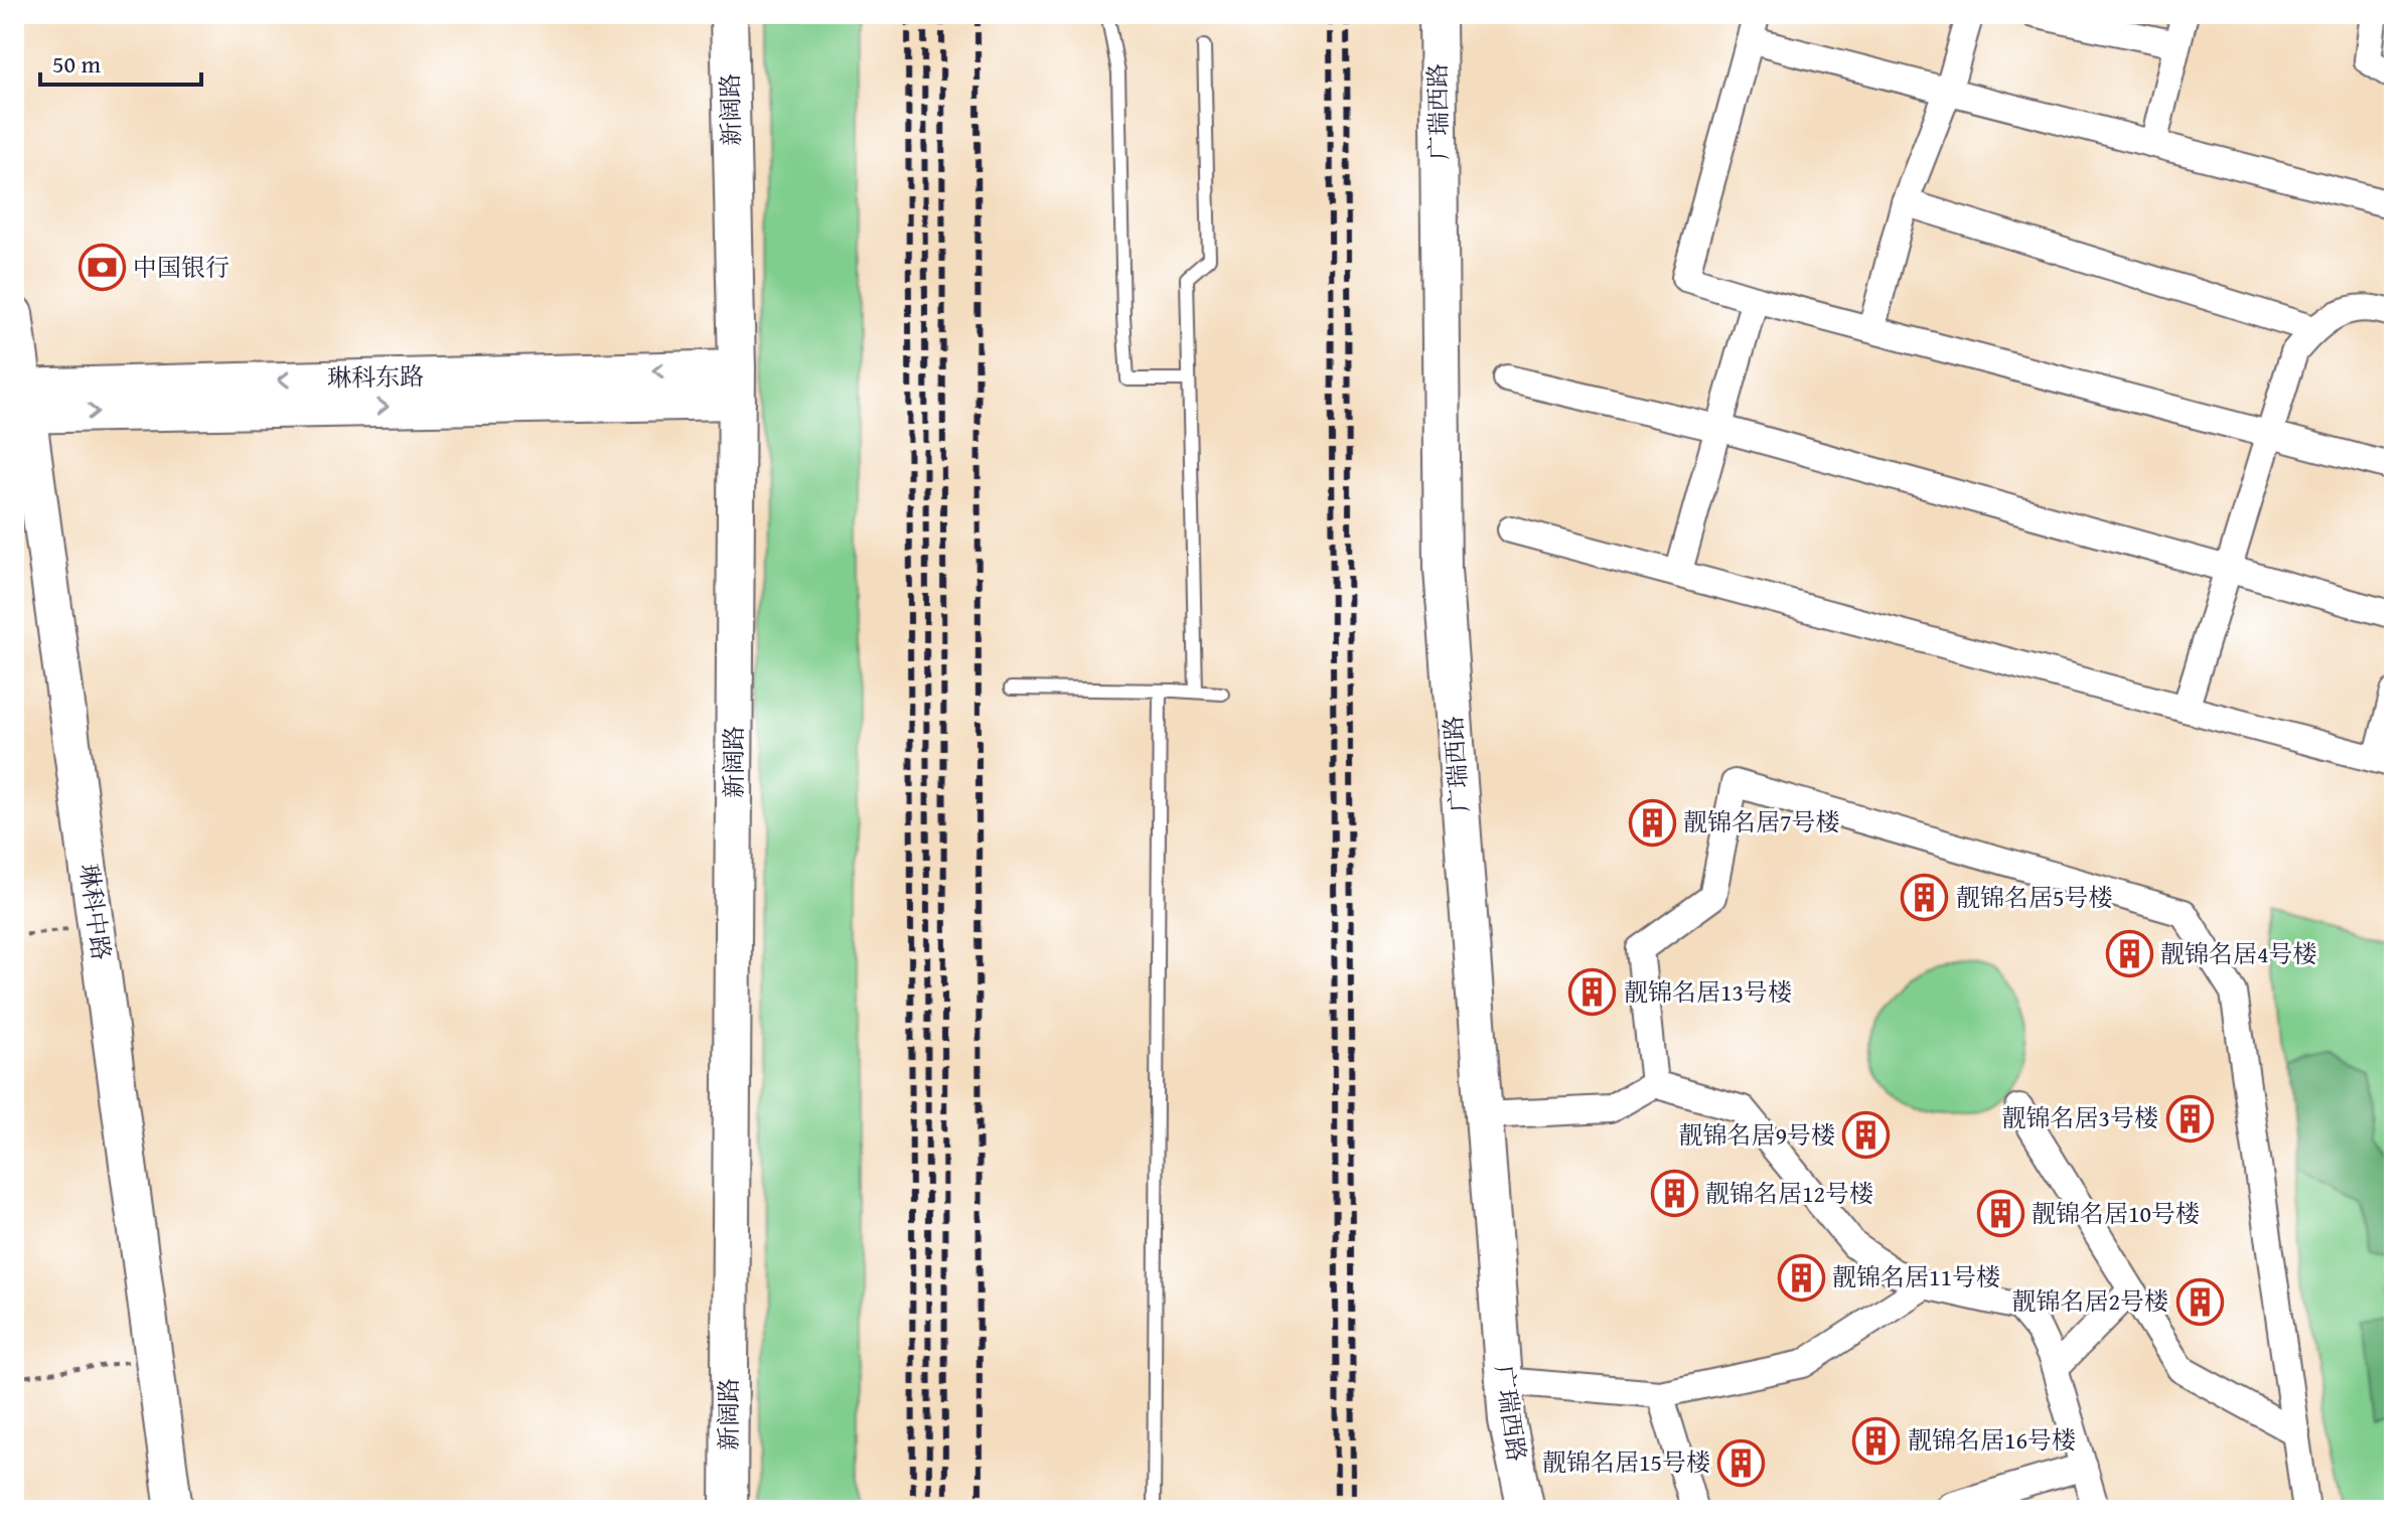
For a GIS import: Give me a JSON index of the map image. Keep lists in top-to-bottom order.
{
  "streets": {
    "street": [
      "新阔路",
      "广瑞西路",
      "琳科东路",
      "琳科中路"
    ]
  },
  "crossings": [
    ["新阔路", "琳科东路"],
    ["琳科东路", "琳科中路"]
  ],
  "places": {
    "bank": ["中国银行"],
    "building": [
      "靓锦名居7号楼",
      "靓锦名居5号楼",
      "靓锦名居4号楼",
      "靓锦名居13号楼",
      "靓锦名居3号楼",
      "靓锦名居9号楼",
      "靓锦名居12号楼",
      "靓锦名居10号楼",
      "靓锦名居11号楼",
      "靓锦名居2号楼",
      "靓锦名居16号楼",
      "靓锦名居15号楼"
    ]
  },
  "scale_bar": "50 m"
}
